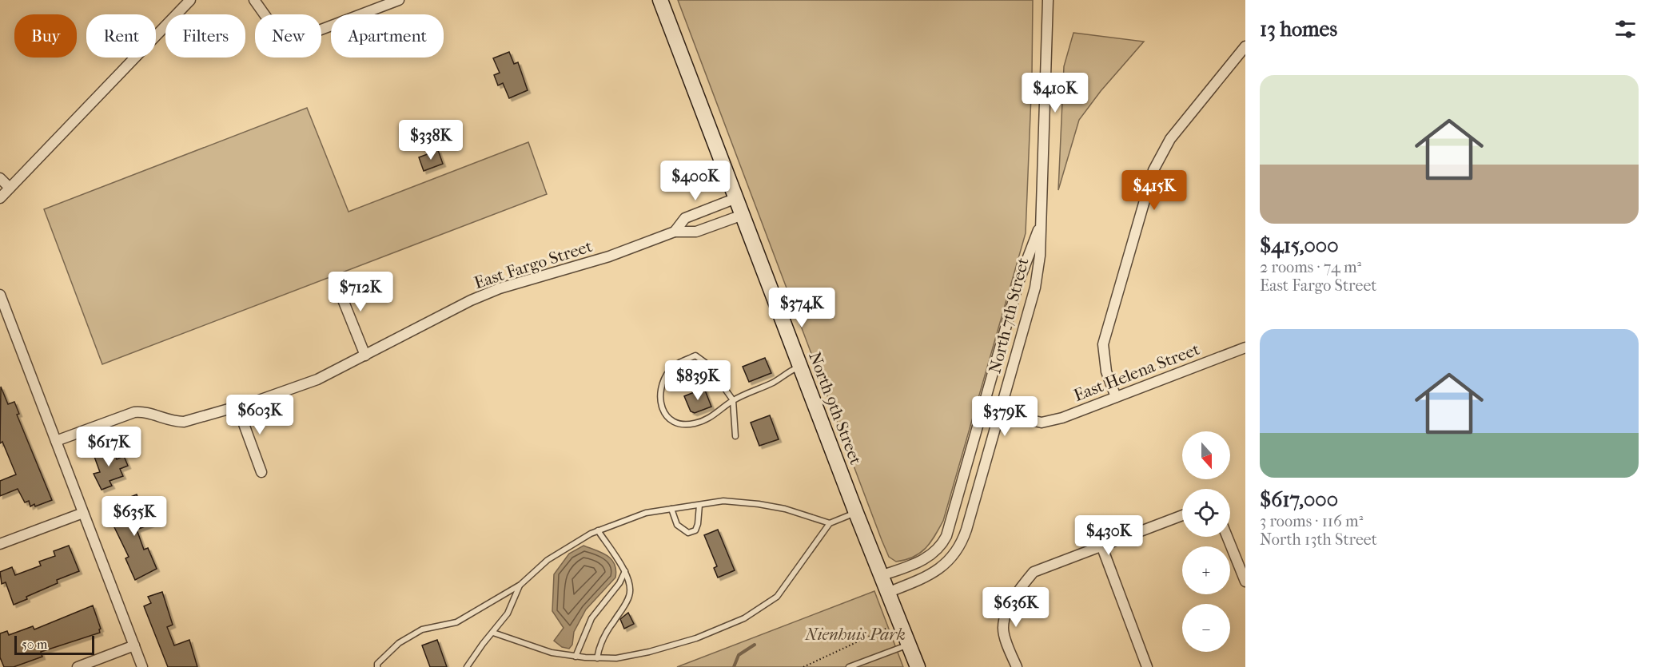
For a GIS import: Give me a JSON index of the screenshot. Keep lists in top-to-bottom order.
{
  "streets": {
    "main road": ["North 9th Street"],
    "street": ["East Fargo Street", "North 7th Street", "East Helena Street"]
  },
  "crossings": [
    ["East Fargo Street", "North 9th Street"],
    ["North 7th Street", "East Helena Street"],
    ["North 7th Street", "North 9th Street"]
  ],
  "parks": ["Nienhuis Park"],
  "scale_bar": "50 m",
  "north": "bottom",
  "page": {
    "heading": "13 homes",
    "chip": [
      "Buy",
      "Rent",
      "Filters",
      "New",
      "Apartment"
    ],
    "list": [
      {
        "name": "$415,000",
        "note": "2 rooms · 74 m² · East Fargo Street"
      },
      {
        "name": "$617,000",
        "note": "3 rooms · 116 m² · North 13th Street"
      }
    ],
    "price": [
      "$410K",
      "$338K",
      "$400K",
      "$415K",
      "$712K",
      "$374K",
      "$839K",
      "$603K",
      "$379K",
      "$617K",
      "$635K",
      "$430K",
      "$636K"
    ],
    "map_buttons": ["+", "−"],
    "scale": "50 m"
  }
}
